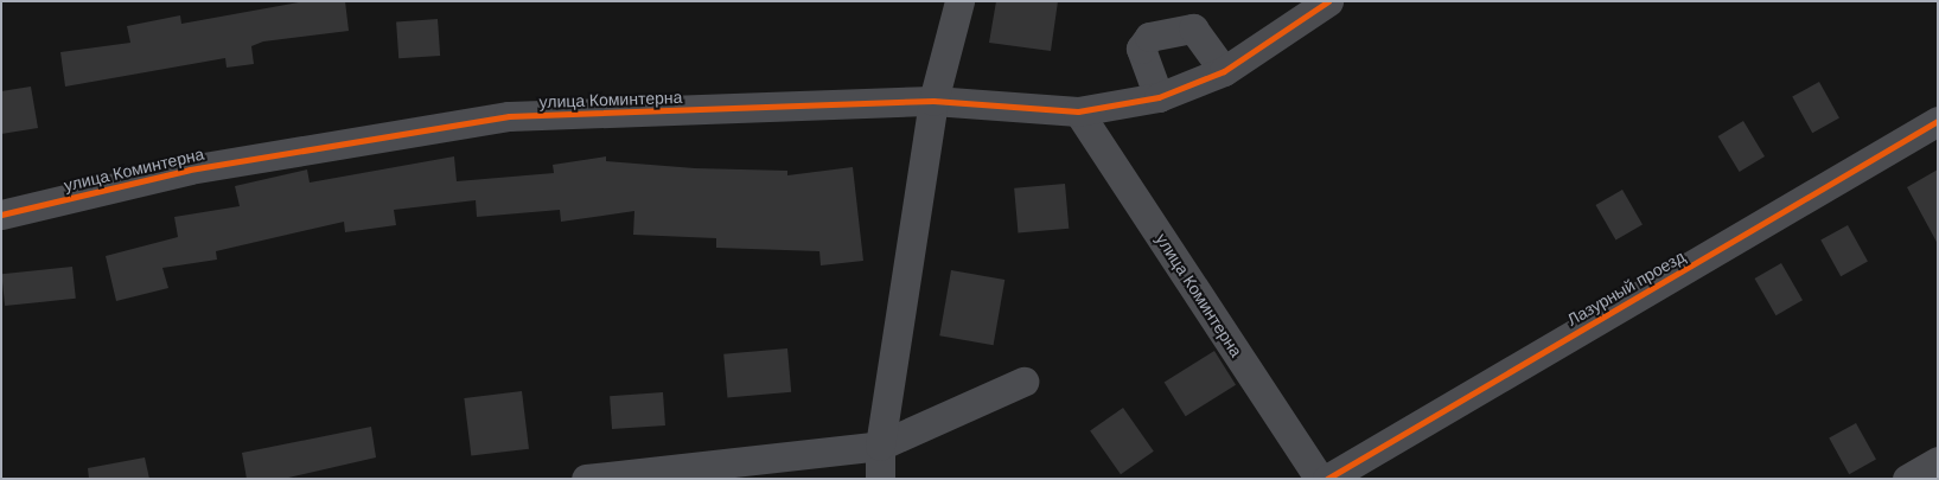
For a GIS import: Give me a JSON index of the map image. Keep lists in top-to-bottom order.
{
  "streets": {
    "street": ["улица Коминтерна", "Лазурный проезд"]
  }
}
